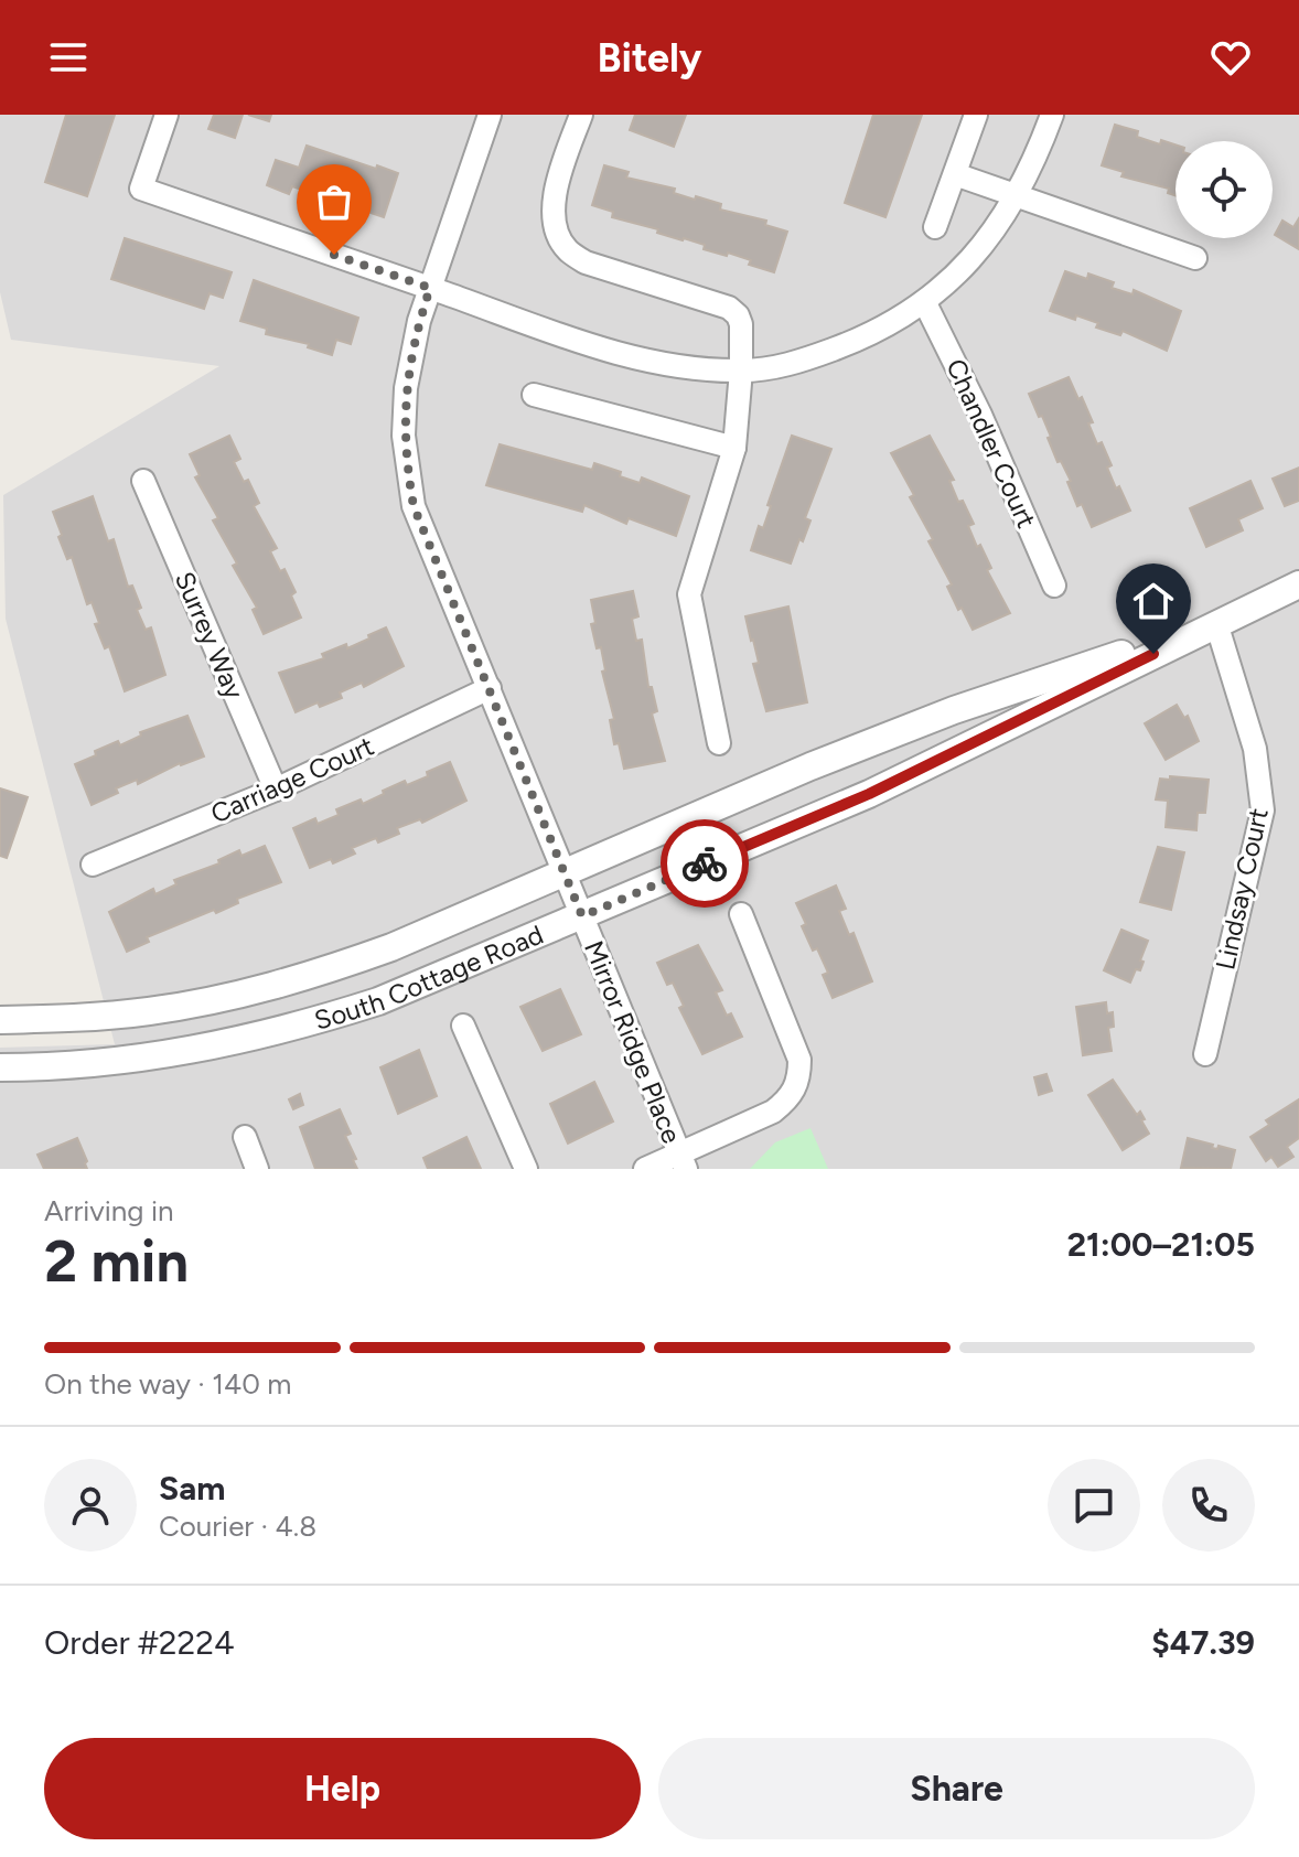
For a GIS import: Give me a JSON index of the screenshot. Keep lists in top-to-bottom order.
{
  "streets": {
    "street": [
      "Chandler Court",
      "Surrey Way",
      "Carriage Court",
      "Lindsay Court",
      "South Cottage Road",
      "Mirror Ridge Place"
    ]
  },
  "crossings": [
    ["Surrey Way", "Carriage Court"],
    ["Carriage Court", "Mirror Ridge Place"],
    ["Lindsay Court", "South Cottage Road"],
    ["South Cottage Road", "Mirror Ridge Place"]
  ],
  "page": {
    "header": "Bitely",
    "heading": ["2 min", "Arriving in", "21:00–21:05"],
    "panel": [
      "Sam",
      "Courier · 4.8",
      "Order #2224",
      "$47.39"
    ],
    "bar": "On the way · 140 m",
    "buttons": ["Help", "Share"]
  }
}
